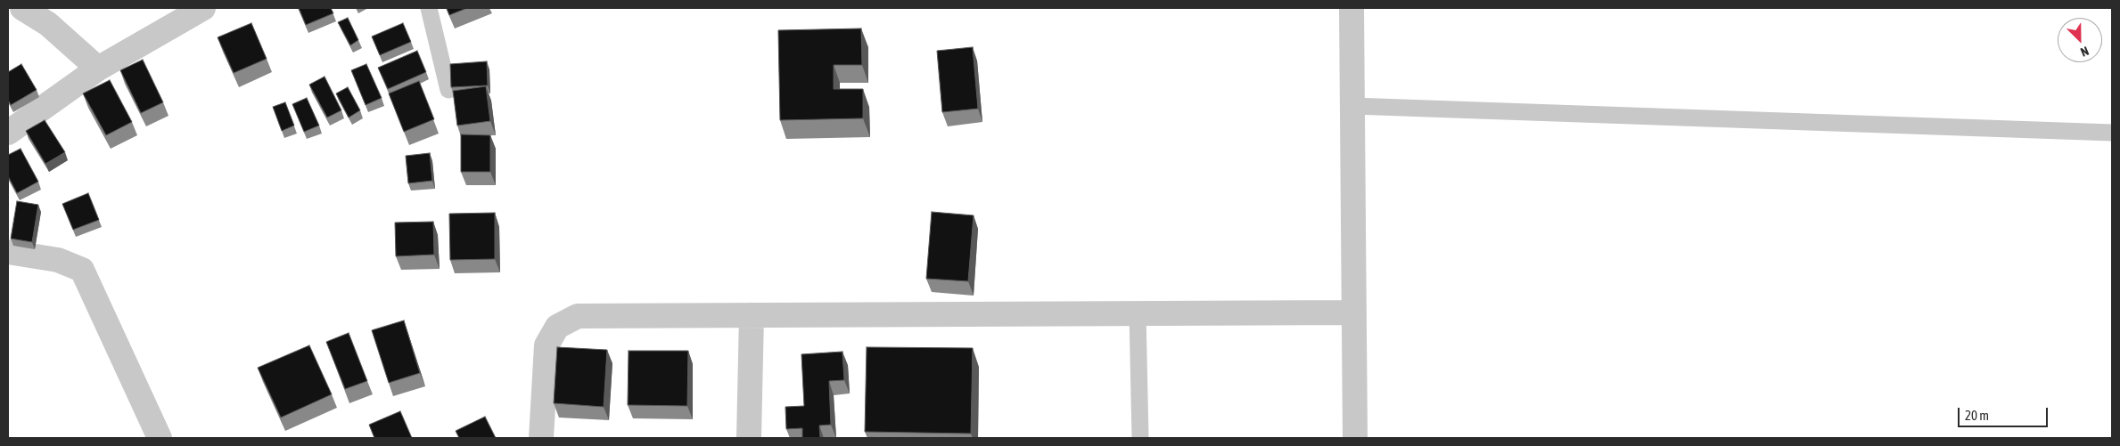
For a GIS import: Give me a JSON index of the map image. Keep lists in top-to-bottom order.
{
  "scale_bar": "20 m",
  "north": "bottom right"
}
